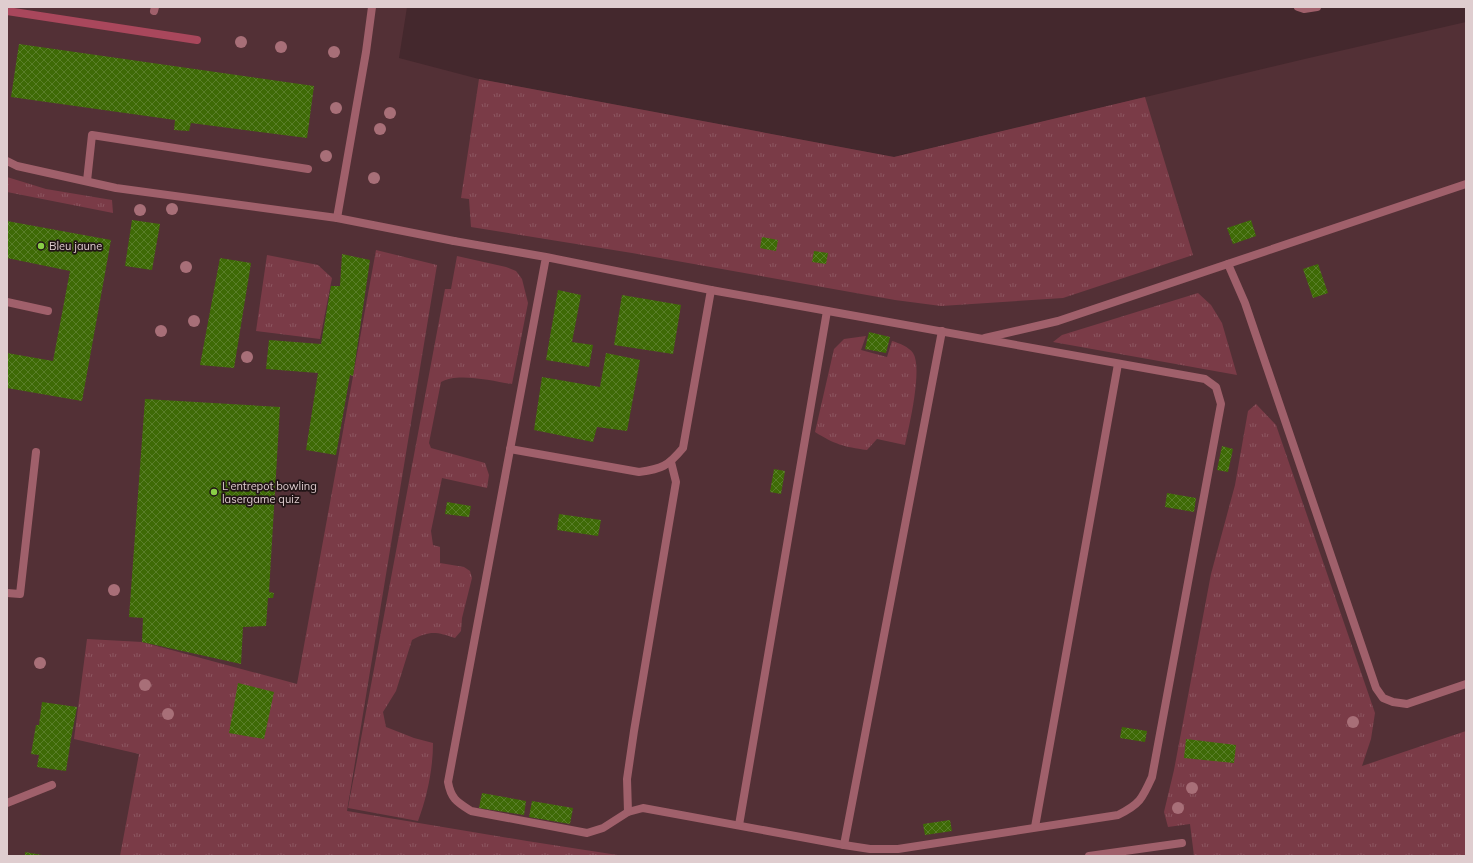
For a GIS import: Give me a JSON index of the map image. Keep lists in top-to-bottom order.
{
  "places": ["Bleu jaune", "L'entrepot bowling lasergame quiz"]
}
